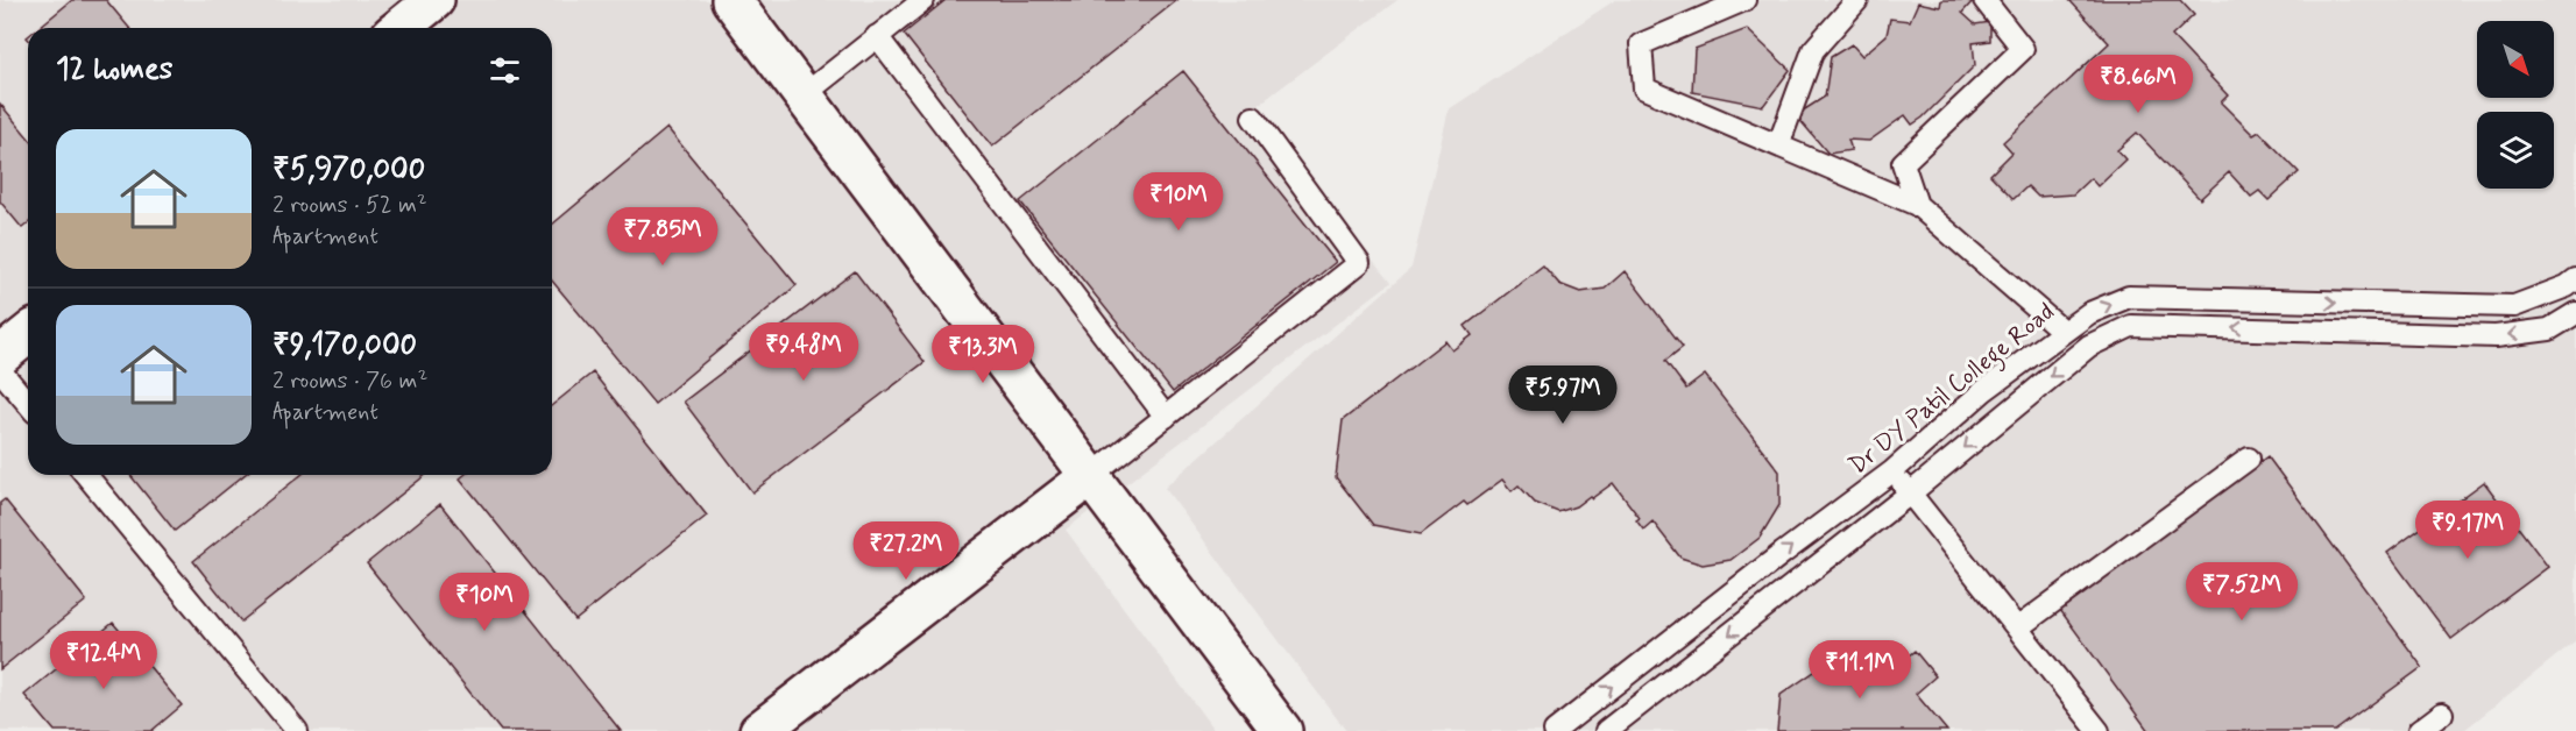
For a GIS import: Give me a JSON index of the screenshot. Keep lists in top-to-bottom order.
{
  "streets": {
    "lane": ["Dr DY Patil College Road"]
  },
  "north": "bottom right",
  "page": {
    "heading": "12 homes",
    "price": [
      "₹8.66M",
      "₹10M",
      "₹7.85M",
      "₹9.48M",
      "₹13.3M",
      "₹5.97M",
      "₹9.17M",
      "₹27.2M",
      "₹7.52M",
      "₹10M",
      "₹12.4M",
      "₹11.1M"
    ],
    "list": [
      {
        "name": "₹5,970,000",
        "note": "2 rooms · 52 m² · Apartment"
      },
      {
        "name": "₹9,170,000",
        "note": "2 rooms · 76 m² · Apartment"
      }
    ]
  }
}
